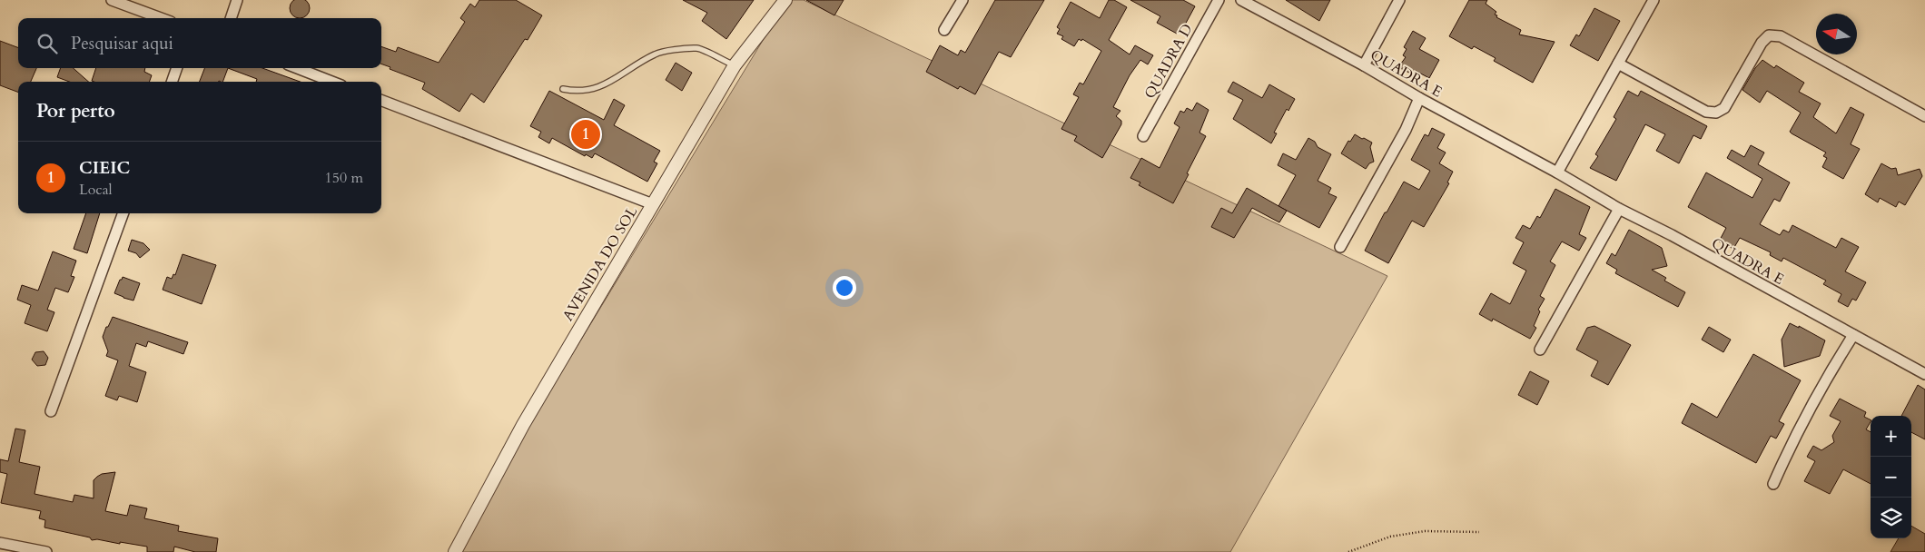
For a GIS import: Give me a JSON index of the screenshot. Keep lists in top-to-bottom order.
{
  "streets": {
    "street": ["QUADRA D", "QUADRA E", "AVENIDA DO SOL"]
  },
  "north": "left",
  "page": {
    "search": "Pesquisar aqui",
    "heading": "Por perto",
    "pins": "1",
    "list": [
      {
        "mark": "1",
        "name": "CIEIC",
        "note": "Local",
        "value": "150 m"
      }
    ],
    "map_buttons": ["+", "−"]
  }
}
